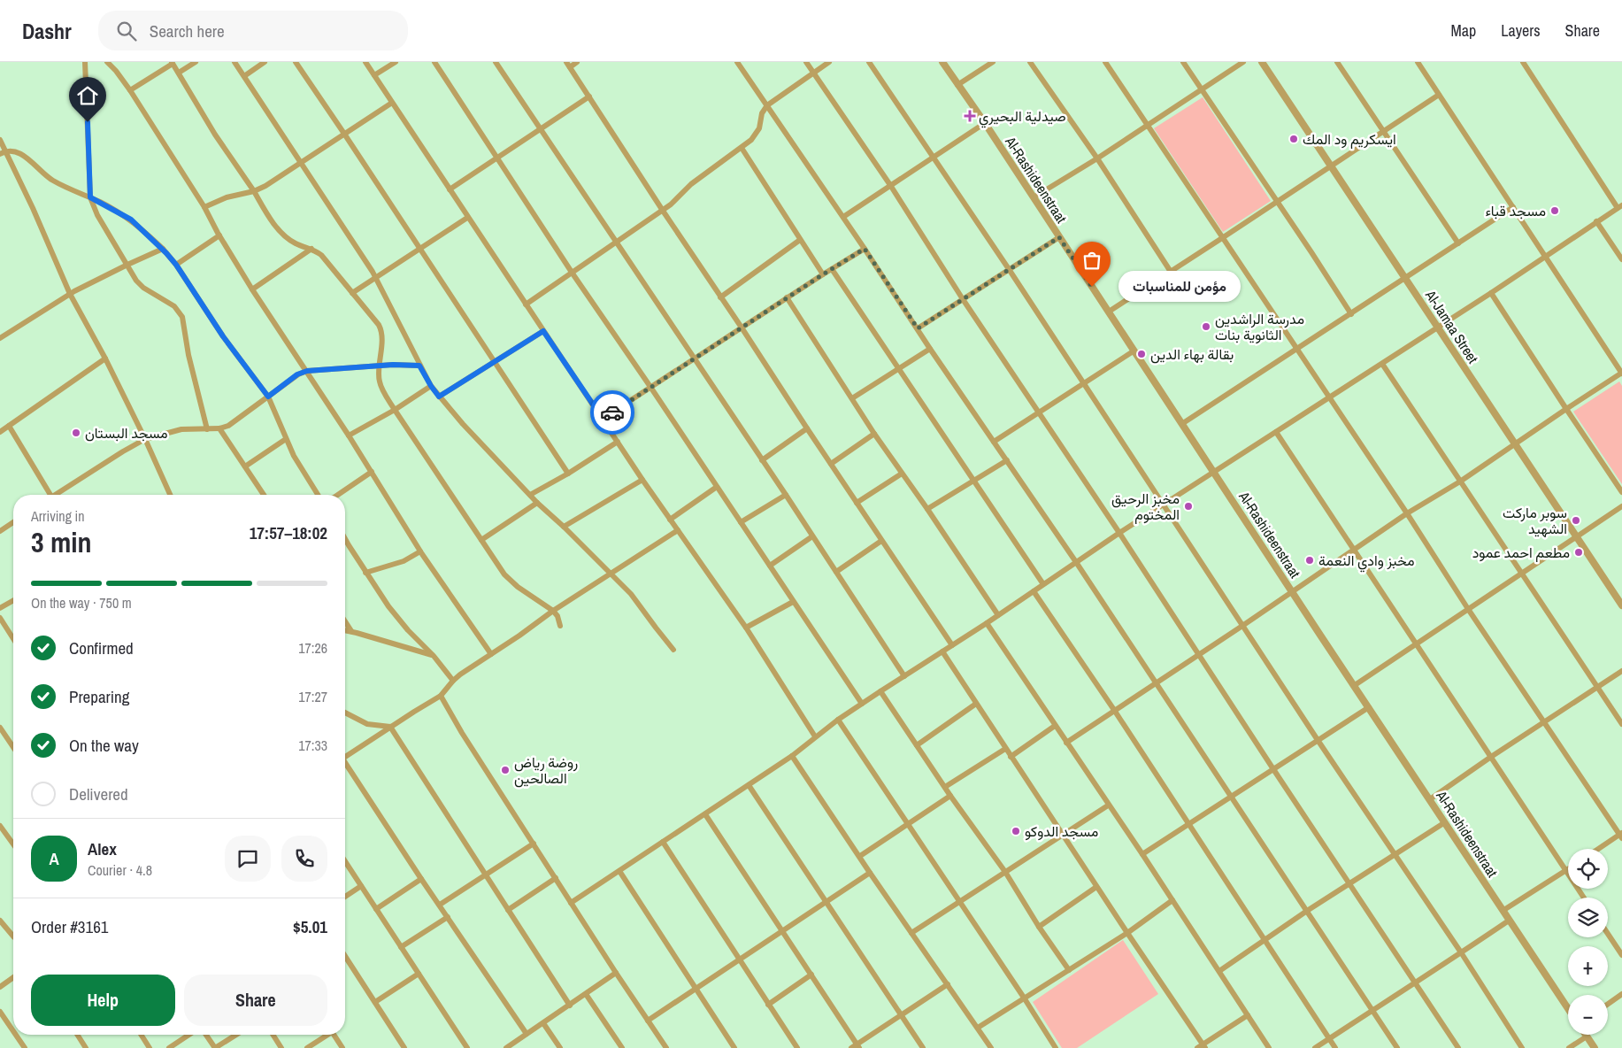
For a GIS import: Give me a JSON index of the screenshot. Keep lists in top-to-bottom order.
{
  "streets": {
    "street": ["Al-Rashideenstraat", "Al-Jamaa Street"]
  },
  "places": {
    "health": ["صيدلية البحيري"],
    "other": [
      "ايسكريم ود المك",
      "مسجد قباء",
      "مؤمن للمناسبات",
      "مدرسة الراشدين الثانوية بنات",
      "بقالة بهاء الدين",
      "مسجد البستان",
      "مخبز الرحيق المختوم",
      "سوبر ماركت الشهيد",
      "مطعم احمد عمود",
      "مخبز وادي النعمة",
      "روضة رياض الصالحين",
      "مسجد الدوكو"
    ]
  },
  "page": {
    "header": "Dashr",
    "search": "Search here",
    "nav": ["Map", "Layers", "Share"],
    "bubble": "مؤمن للمناسبات",
    "heading": ["3 min", "Arriving in", "17:57–18:02"],
    "panel": [
      "Alex",
      "Courier · 4.8",
      "Order #3161",
      "$5.01"
    ],
    "bar": "On the way · 750 m",
    "list": [
      ["Confirmed", "17:26"],
      ["Preparing", "17:27"],
      ["On the way", "17:33"],
      "Delivered"
    ],
    "round": "A",
    "map_buttons": ["+", "−"],
    "buttons": ["Help", "Share"]
  }
}
